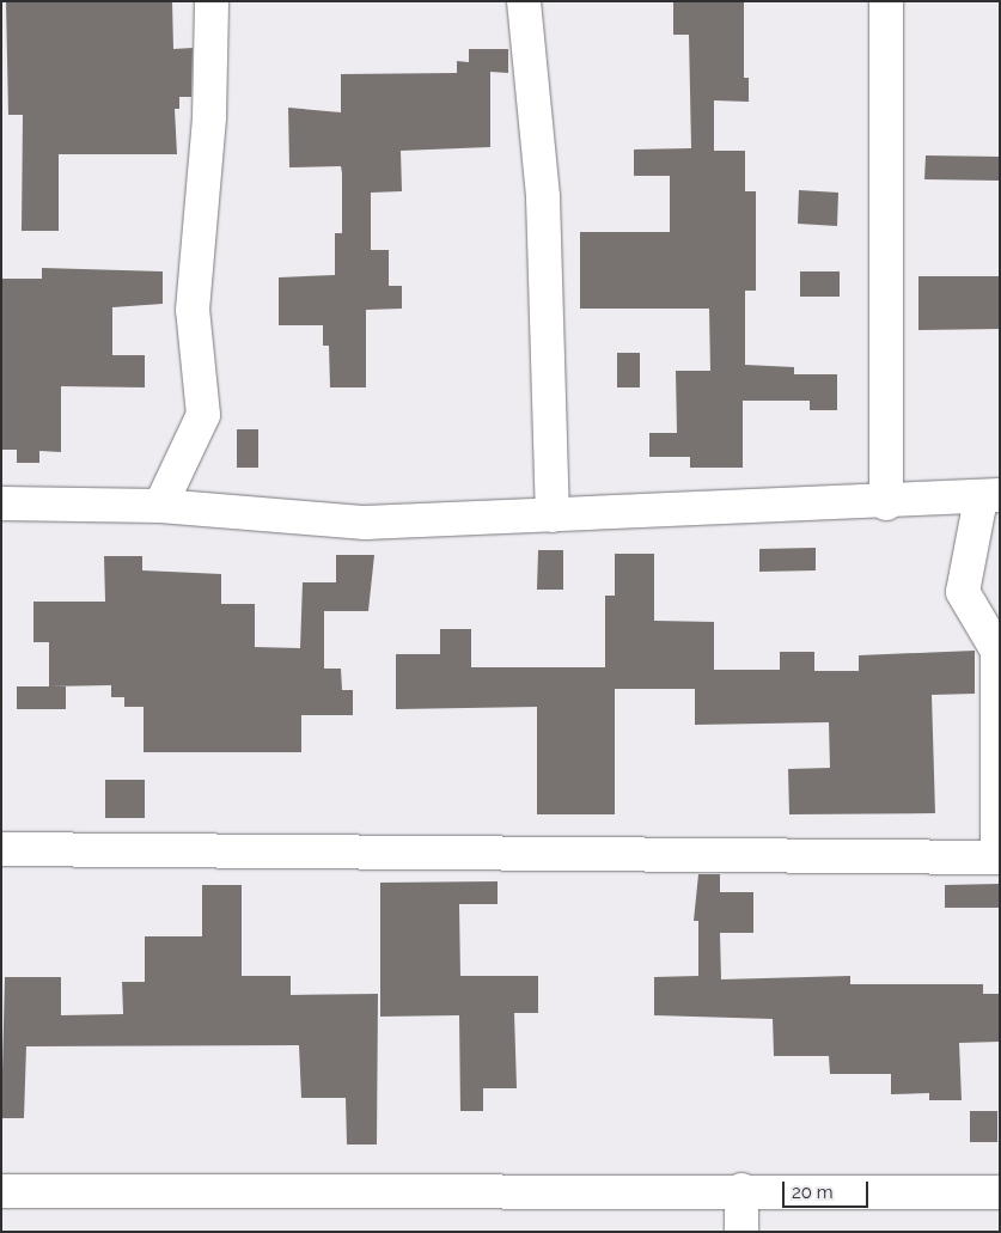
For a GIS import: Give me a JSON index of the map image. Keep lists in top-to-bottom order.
{
  "scale_bar": "20 m"
}
